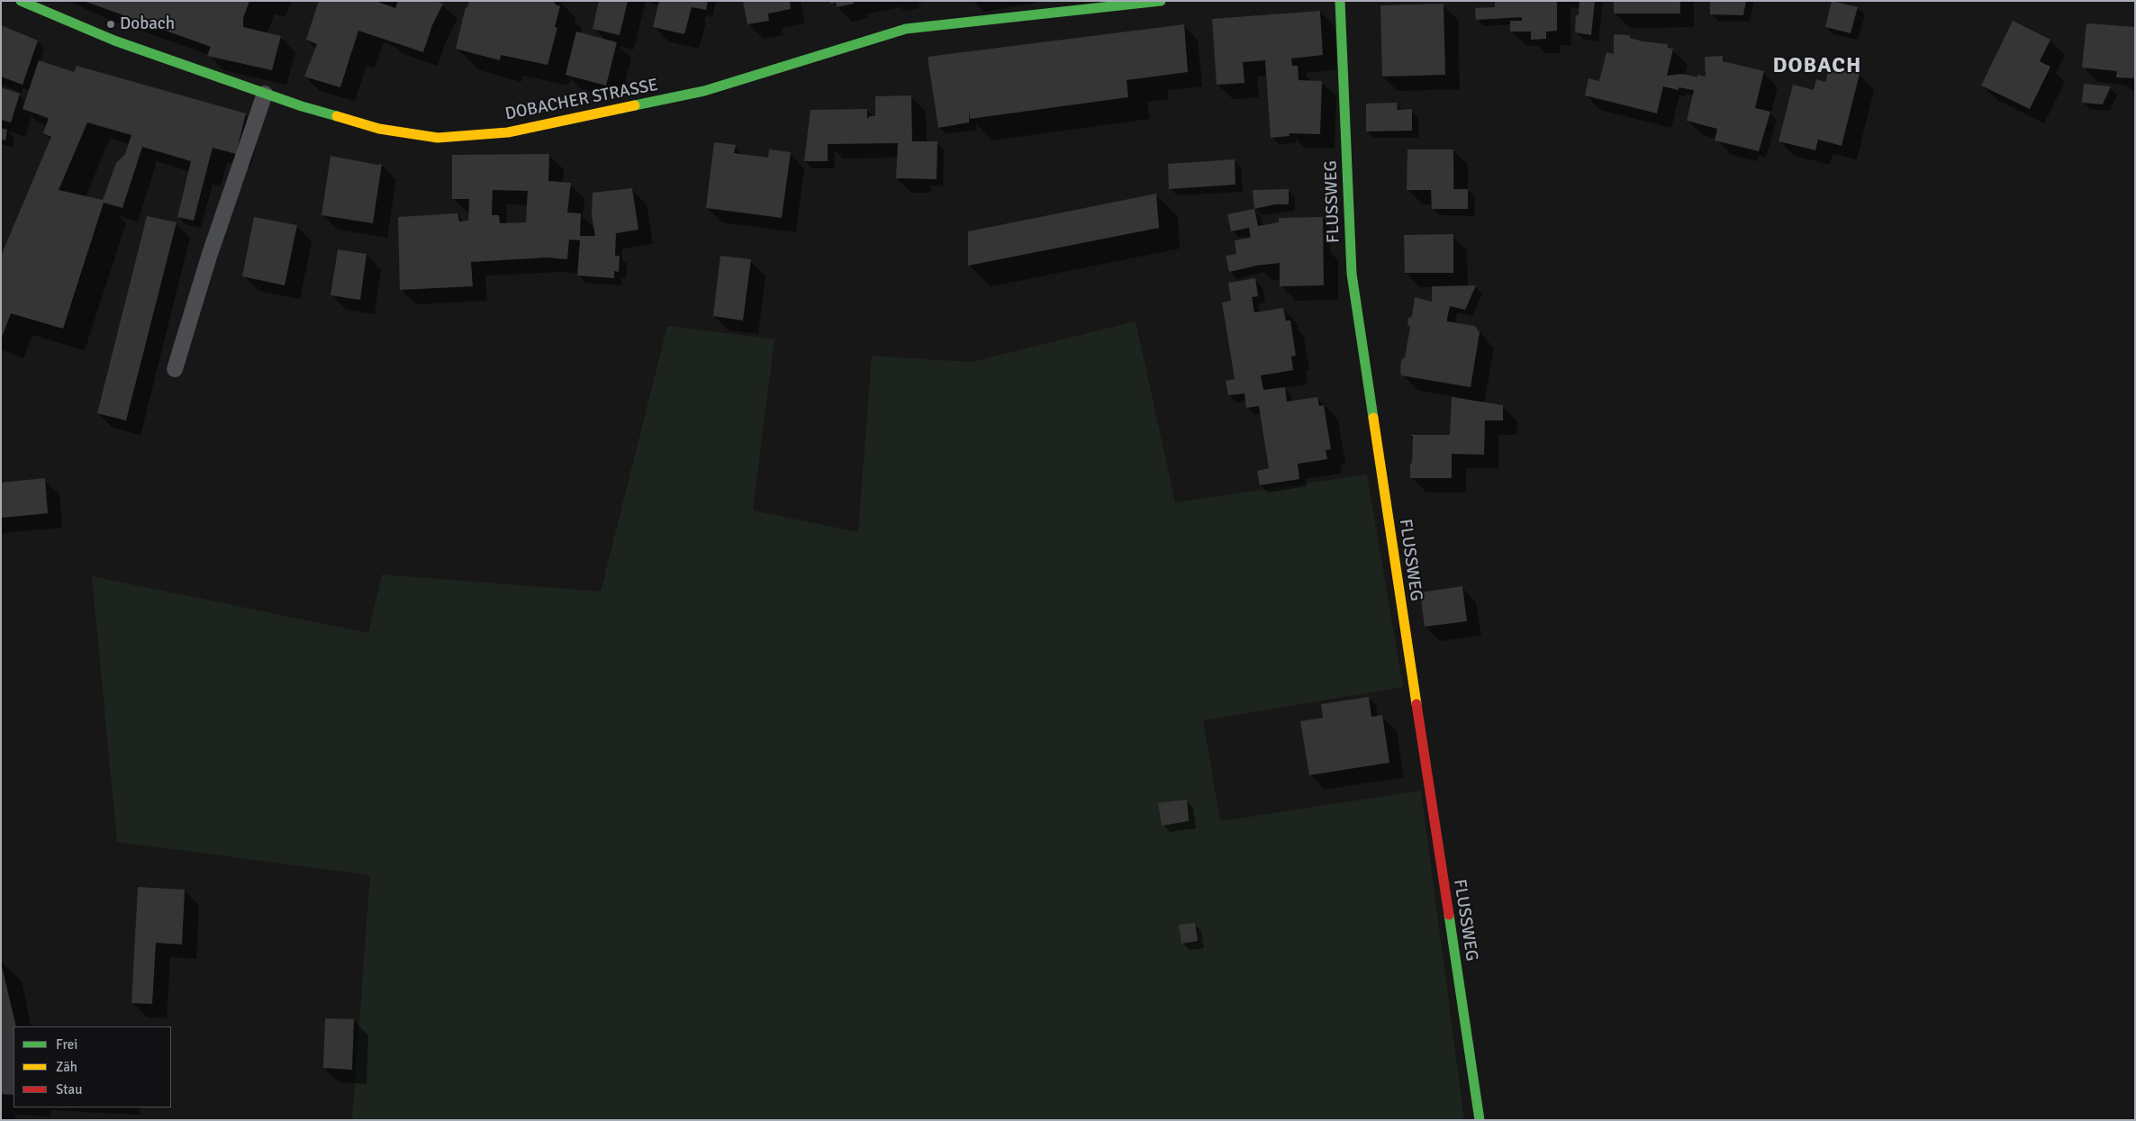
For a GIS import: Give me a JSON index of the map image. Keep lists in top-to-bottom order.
{
  "streets": {
    "street": ["DOBACHER STRASSE", "FLUSSWEG"]
  },
  "districts": ["DOBACH"],
  "places": ["Dobach"],
  "legend": ["Frei", "Zäh", "Stau"]
}
